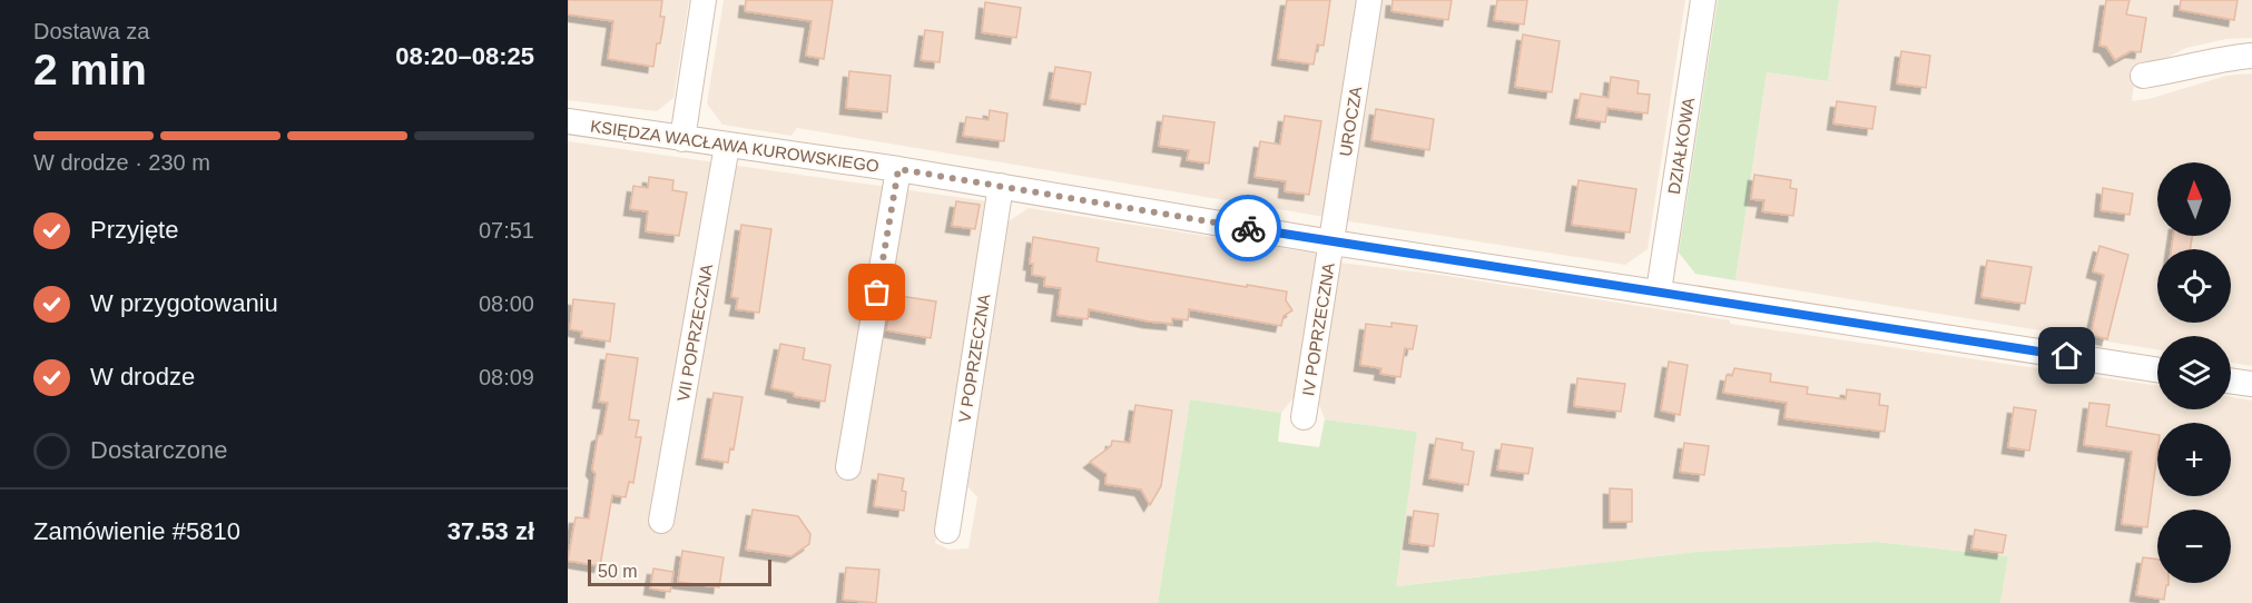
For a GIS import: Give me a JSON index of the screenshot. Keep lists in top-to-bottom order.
{
  "streets": {
    "street": [
      "UROCZA",
      "KSIĘDZA WACŁAWA KUROWSKIEGO",
      "DZIAŁKOWA",
      "IV POPRZECZNA",
      "VII POPRZECZNA",
      "V POPRZECZNA"
    ]
  },
  "crossings": [
    ["UROCZA", "KSIĘDZA WACŁAWA KUROWSKIEGO"],
    ["UROCZA", "IV POPRZECZNA"],
    ["KSIĘDZA WACŁAWA KUROWSKIEGO", "DZIAŁKOWA"],
    ["KSIĘDZA WACŁAWA KUROWSKIEGO", "IV POPRZECZNA"],
    ["KSIĘDZA WACŁAWA KUROWSKIEGO", "VII POPRZECZNA"],
    ["KSIĘDZA WACŁAWA KUROWSKIEGO", "V POPRZECZNA"]
  ],
  "scale_bar": "50 m",
  "north": "top",
  "page": {
    "heading": ["2 min", "Dostawa za", "08:20–08:25"],
    "panel": ["Zamówienie #5810", "37.53 zł"],
    "bar": "W drodze · 230 m",
    "map_buttons": ["+", "−"],
    "list": [
      ["Przyjęte", "07:51"],
      ["W przygotowaniu", "08:00"],
      ["W drodze", "08:09"],
      "Dostarczone"
    ],
    "scale": "50 m"
  }
}
